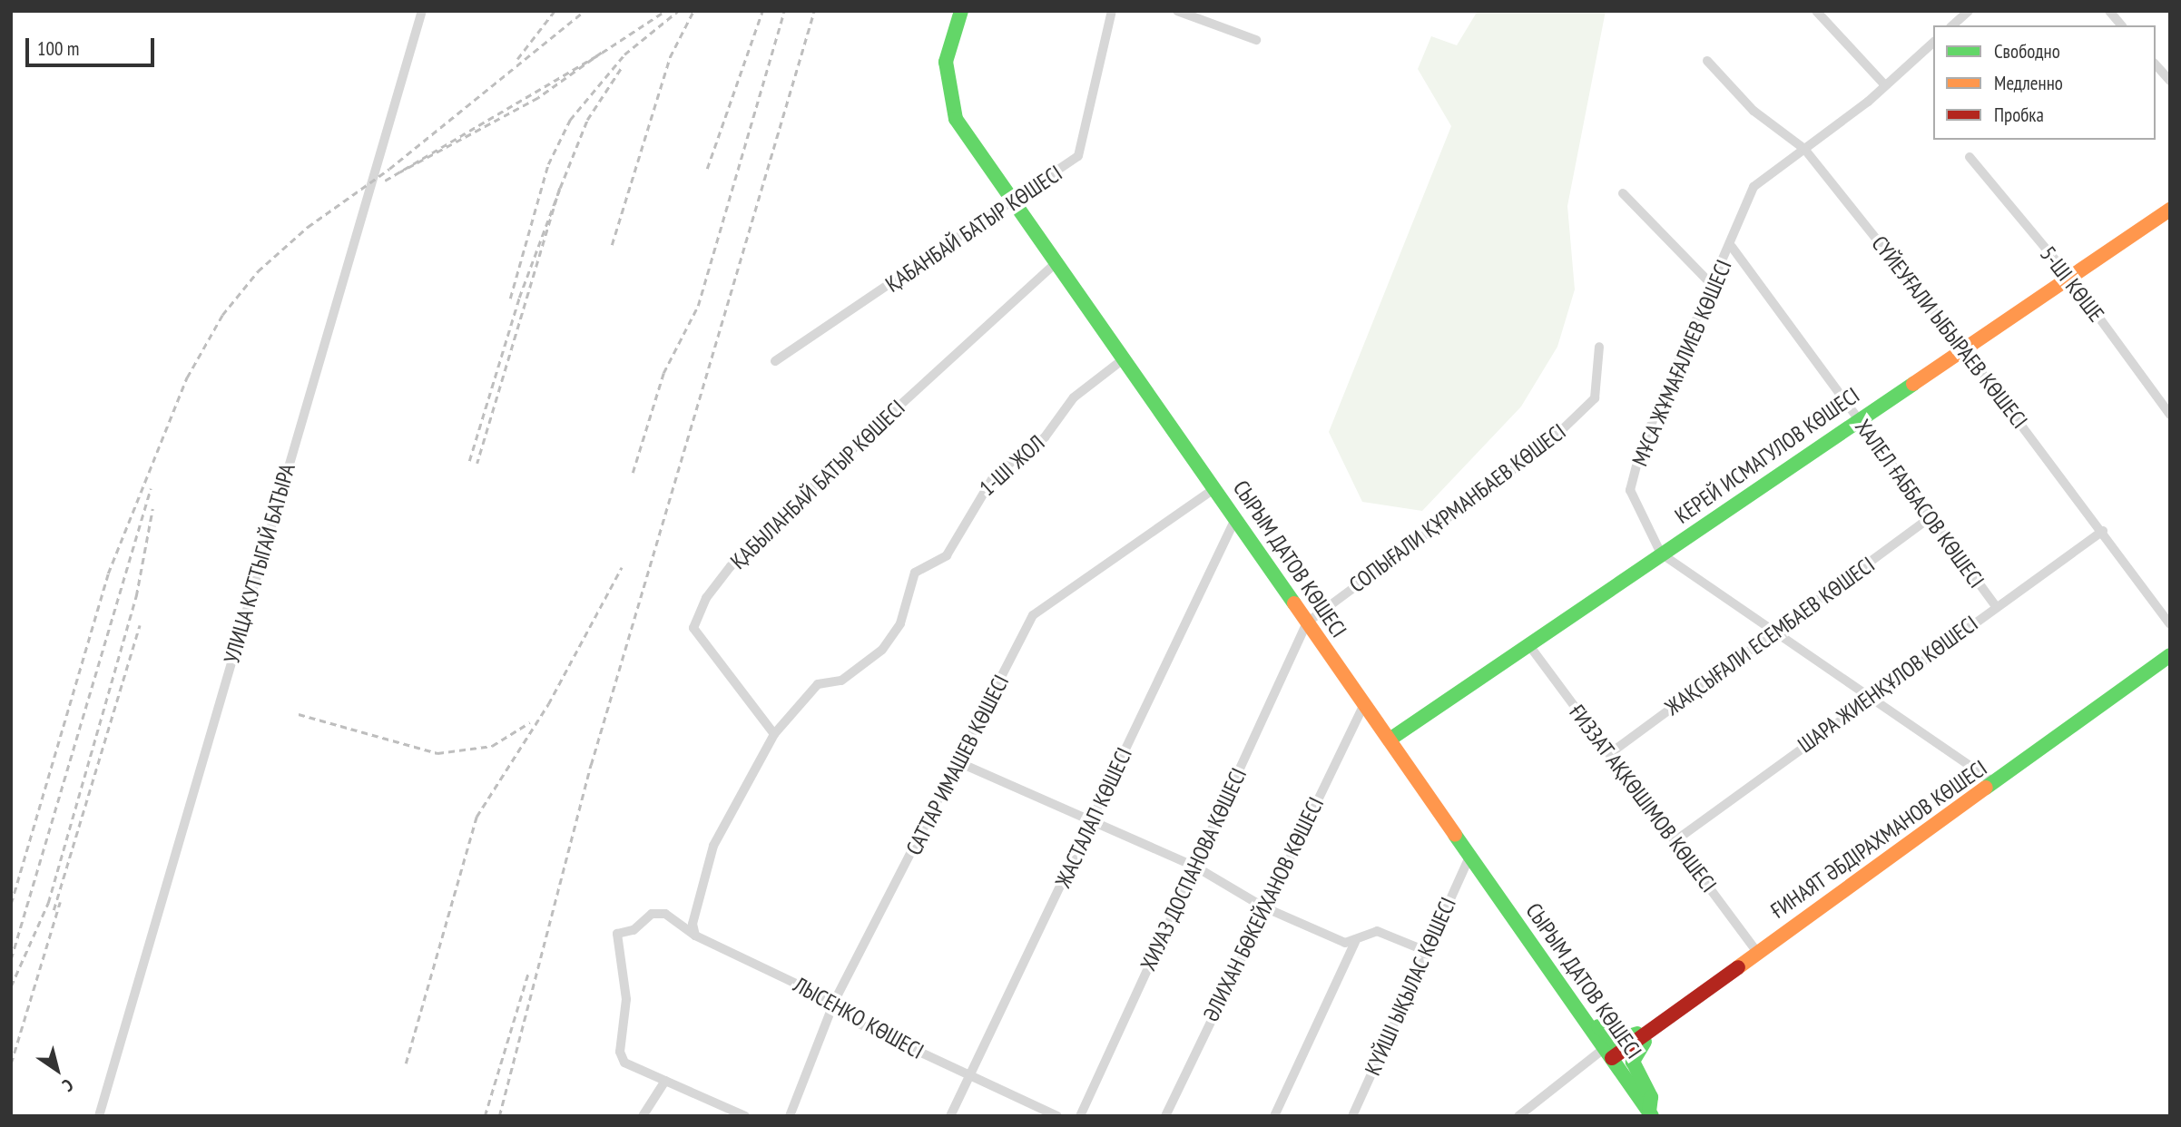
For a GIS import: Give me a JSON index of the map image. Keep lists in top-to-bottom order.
{
  "streets": {
    "street": [
      "ҚАБАНБАЙ БАТЫР КӨШЕСІ",
      "5-ШI КӨШЕ",
      "СҮЙЕУҒАЛИ ЫБЫРАЕВ КӨШЕСI",
      "МҰСА ЖҰМАҒАЛИЕВ КӨШЕСІ",
      "КЕРЕЙ ИСМАГУЛОВ КӨШЕСІ",
      "1-ШІ ЖОЛ",
      "ҚАБЫЛАНБАЙ БАТЫР КӨШЕСІ",
      "ХАЛЕЛ ҒАББАСОВ КӨШЕСІ",
      "СОПЫҒАЛИ ҚҰРМАНБАЕВ КӨШЕСІ",
      "СЫРЫМ ДАТОВ КӨШЕСІ",
      "УЛИЦА КУТТЫГАЙ БАТЫРА",
      "ЖАҚСЫҒАЛИ ЕСЕМБАЕВ КӨШЕСI",
      "ШАРА ЖИЕНҚҰЛОВ КӨШЕСІ",
      "САТТАР ИМАШЕВ КӨШЕСІ",
      "ҒИЗЗАТ АҚКӨШІМОВ КӨШЕСI",
      "ЖАСТАЛАП КӨШЕСІ",
      "ҒИНАЯТ ӘБДІРАХМАНОВ КӨШЕСІ",
      "ХИУАЗ ДОСПАНОВА КӨШЕСІ",
      "ӘЛИХАН БӨКЕЙХАНОВ КӨШЕСI",
      "КҮЙШІ ЫҚЫЛАС КӨШЕСІ",
      "ЛЫСЕНКО КӨШЕСІ"
    ]
  },
  "crossings": [
    ["ҚАБАНБАЙ БАТЫР КӨШЕСІ", "СЫРЫМ ДАТОВ КӨШЕСІ"],
    ["5-ШI КӨШЕ", "КЕРЕЙ ИСМАГУЛОВ КӨШЕСІ"],
    ["СҮЙЕУҒАЛИ ЫБЫРАЕВ КӨШЕСI", "МҰСА ЖҰМАҒАЛИЕВ КӨШЕСІ"],
    ["СҮЙЕУҒАЛИ ЫБЫРАЕВ КӨШЕСI", "КЕРЕЙ ИСМАГУЛОВ КӨШЕСІ"],
    ["СҮЙЕУҒАЛИ ЫБЫРАЕВ КӨШЕСI", "ШАРА ЖИЕНҚҰЛОВ КӨШЕСІ"],
    ["МҰСА ЖҰМАҒАЛИЕВ КӨШЕСІ", "КЕРЕЙ ИСМАГУЛОВ КӨШЕСІ"],
    ["МҰСА ЖҰМАҒАЛИЕВ КӨШЕСІ", "ХАЛЕЛ ҒАББАСОВ КӨШЕСІ"],
    ["МҰСА ЖҰМАҒАЛИЕВ КӨШЕСІ", "ЖАҚСЫҒАЛИ ЕСЕМБАЕВ КӨШЕСI"],
    ["МҰСА ЖҰМАҒАЛИЕВ КӨШЕСІ", "ШАРА ЖИЕНҚҰЛОВ КӨШЕСІ"],
    ["МҰСА ЖҰМАҒАЛИЕВ КӨШЕСІ", "ҒИНАЯТ ӘБДІРАХМАНОВ КӨШЕСІ"],
    ["КЕРЕЙ ИСМАГУЛОВ КӨШЕСІ", "ХАЛЕЛ ҒАББАСОВ КӨШЕСІ"],
    ["КЕРЕЙ ИСМАГУЛОВ КӨШЕСІ", "СЫРЫМ ДАТОВ КӨШЕСІ"],
    ["КЕРЕЙ ИСМАГУЛОВ КӨШЕСІ", "ҒИЗЗАТ АҚКӨШІМОВ КӨШЕСI"],
    ["1-ШІ ЖОЛ", "ҚАБЫЛАНБАЙ БАТЫР КӨШЕСІ"],
    ["1-ШІ ЖОЛ", "СЫРЫМ ДАТОВ КӨШЕСІ"],
    ["ҚАБЫЛАНБАЙ БАТЫР КӨШЕСІ", "СЫРЫМ ДАТОВ КӨШЕСІ"],
    ["ХАЛЕЛ ҒАББАСОВ КӨШЕСІ", "ЖАҚСЫҒАЛИ ЕСЕМБАЕВ КӨШЕСI"],
    ["ХАЛЕЛ ҒАББАСОВ КӨШЕСІ", "ШАРА ЖИЕНҚҰЛОВ КӨШЕСІ"],
    ["СОПЫҒАЛИ ҚҰРМАНБАЕВ КӨШЕСІ", "СЫРЫМ ДАТОВ КӨШЕСІ"],
    ["СОПЫҒАЛИ ҚҰРМАНБАЕВ КӨШЕСІ", "ХИУАЗ ДОСПАНОВА КӨШЕСІ"],
    ["СЫРЫМ ДАТОВ КӨШЕСІ", "САТТАР ИМАШЕВ КӨШЕСІ"],
    ["СЫРЫМ ДАТОВ КӨШЕСІ", "ЖАСТАЛАП КӨШЕСІ"],
    ["СЫРЫМ ДАТОВ КӨШЕСІ", "ҒИНАЯТ ӘБДІРАХМАНОВ КӨШЕСІ"],
    ["СЫРЫМ ДАТОВ КӨШЕСІ", "ХИУАЗ ДОСПАНОВА КӨШЕСІ"],
    ["СЫРЫМ ДАТОВ КӨШЕСІ", "ӘЛИХАН БӨКЕЙХАНОВ КӨШЕСI"],
    ["СЫРЫМ ДАТОВ КӨШЕСІ", "КҮЙШІ ЫҚЫЛАС КӨШЕСІ"],
    ["ЖАҚСЫҒАЛИ ЕСЕМБАЕВ КӨШЕСI", "ҒИЗЗАТ АҚКӨШІМОВ КӨШЕСI"],
    ["ШАРА ЖИЕНҚҰЛОВ КӨШЕСІ", "ҒИЗЗАТ АҚКӨШІМОВ КӨШЕСI"],
    ["САТТАР ИМАШЕВ КӨШЕСІ", "ЛЫСЕНКО КӨШЕСІ"],
    ["ҒИЗЗАТ АҚКӨШІМОВ КӨШЕСI", "ҒИНАЯТ ӘБДІРАХМАНОВ КӨШЕСІ"],
    ["ЖАСТАЛАП КӨШЕСІ", "ЛЫСЕНКО КӨШЕСІ"]
  ],
  "legend": ["Свободно", "Медленно", "Пробка"],
  "scale_bar": "100 m",
  "north": "bottom right"
}
